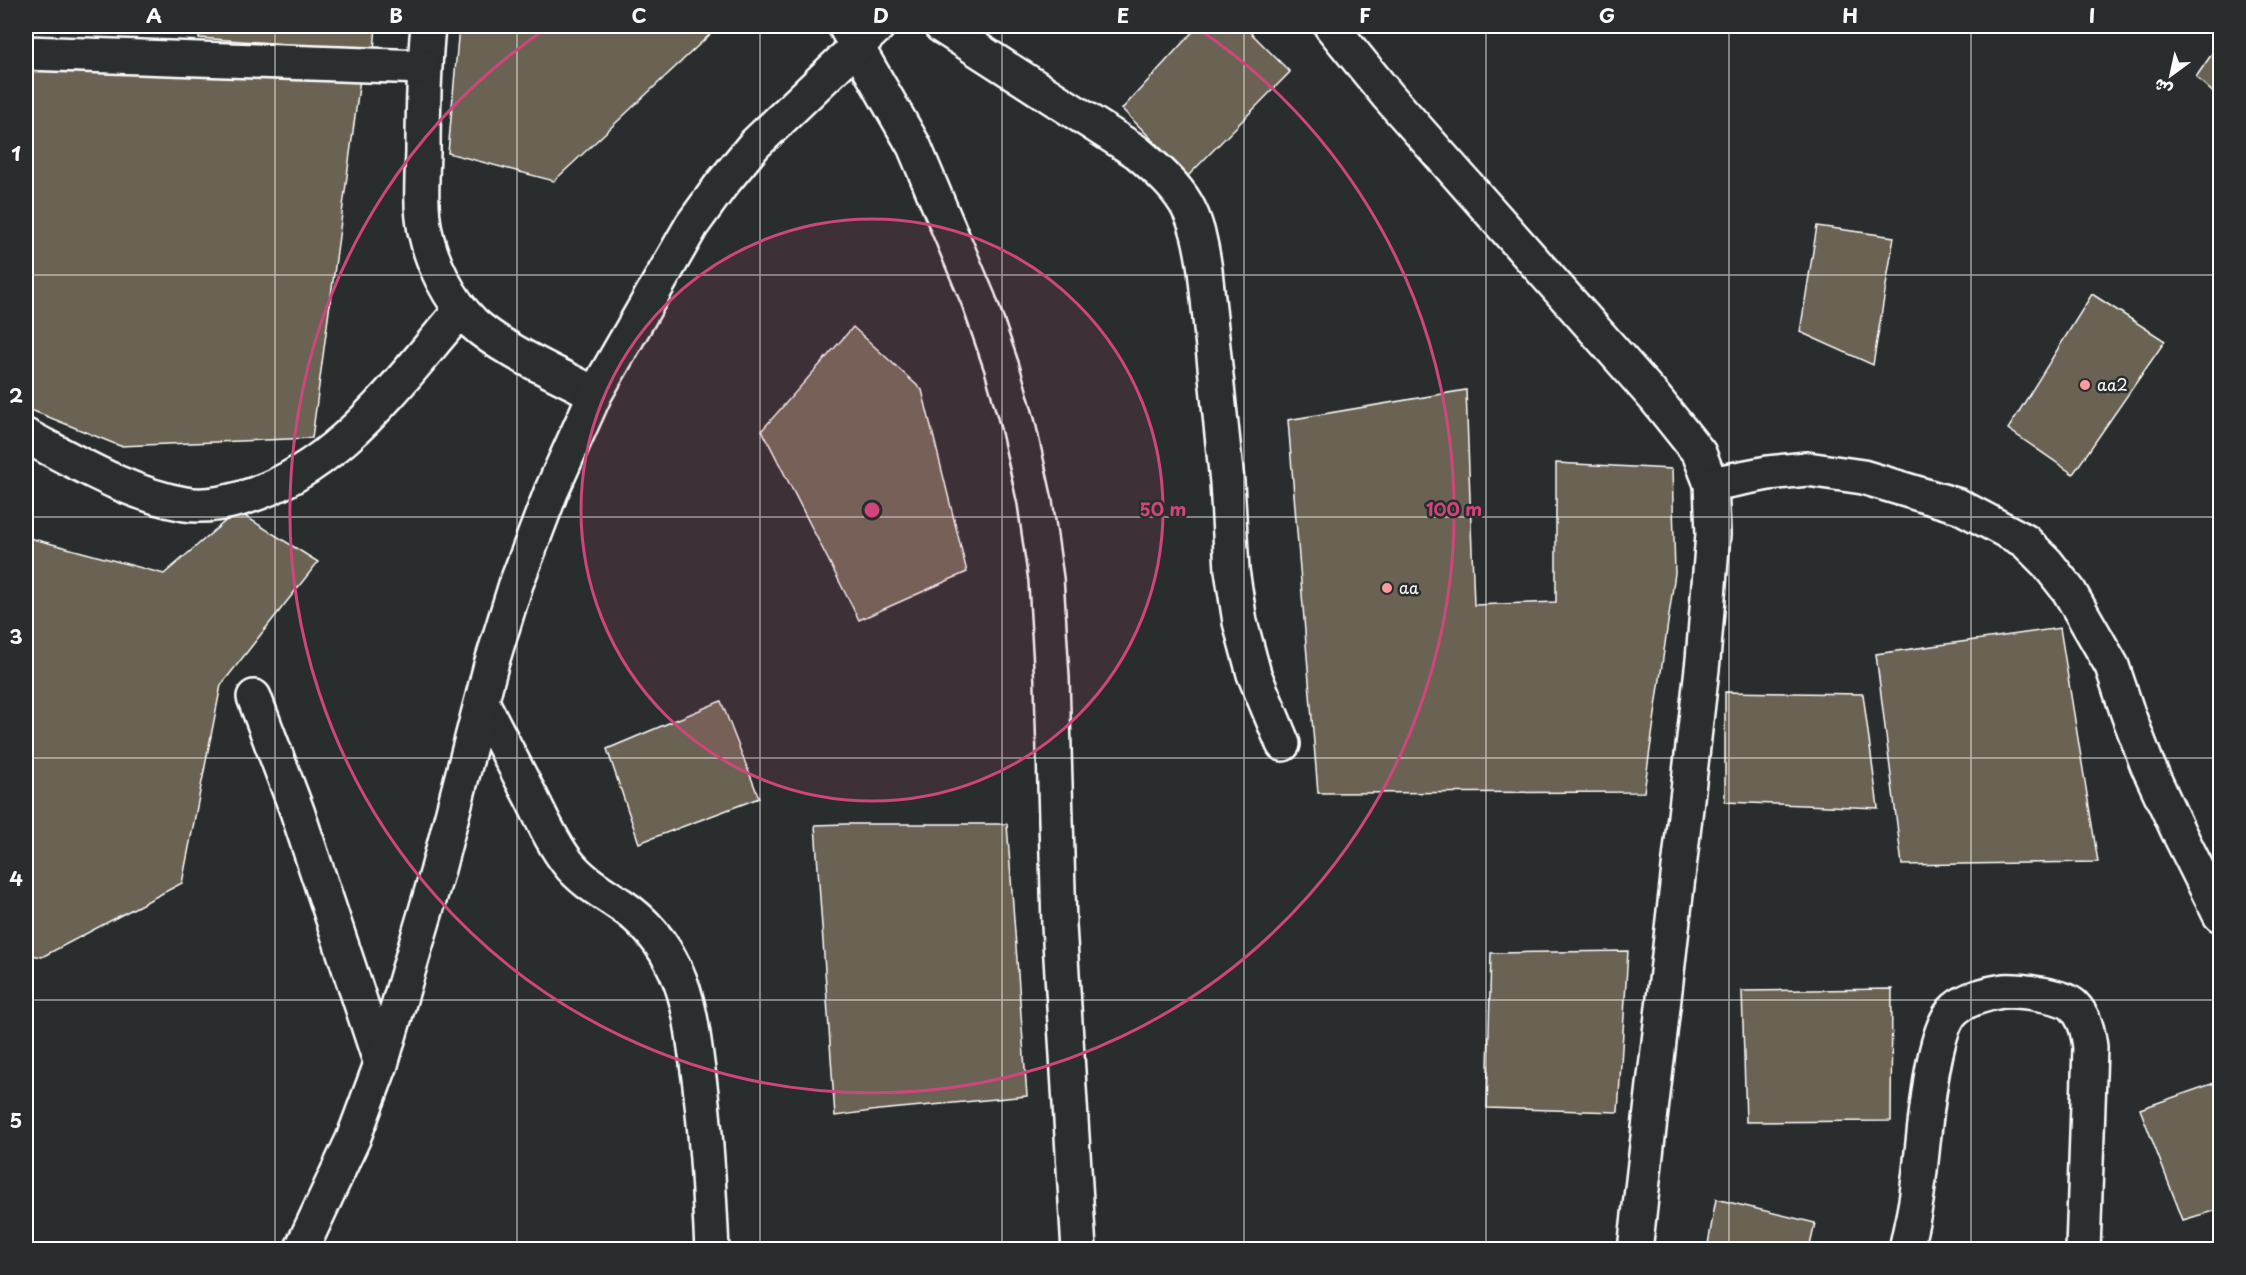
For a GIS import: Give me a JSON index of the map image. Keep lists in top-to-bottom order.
{
  "places": ["aa2", "aa"],
  "north": "bottom left",
  "grid": {
    "columns": [
      "A",
      "B",
      "C",
      "D",
      "E",
      "F",
      "G",
      "H",
      "I"
    ],
    "rows": [
      "1",
      "2",
      "3",
      "4",
      "5"
    ]
  },
  "rings": ["50 m", "100 m"]
}
